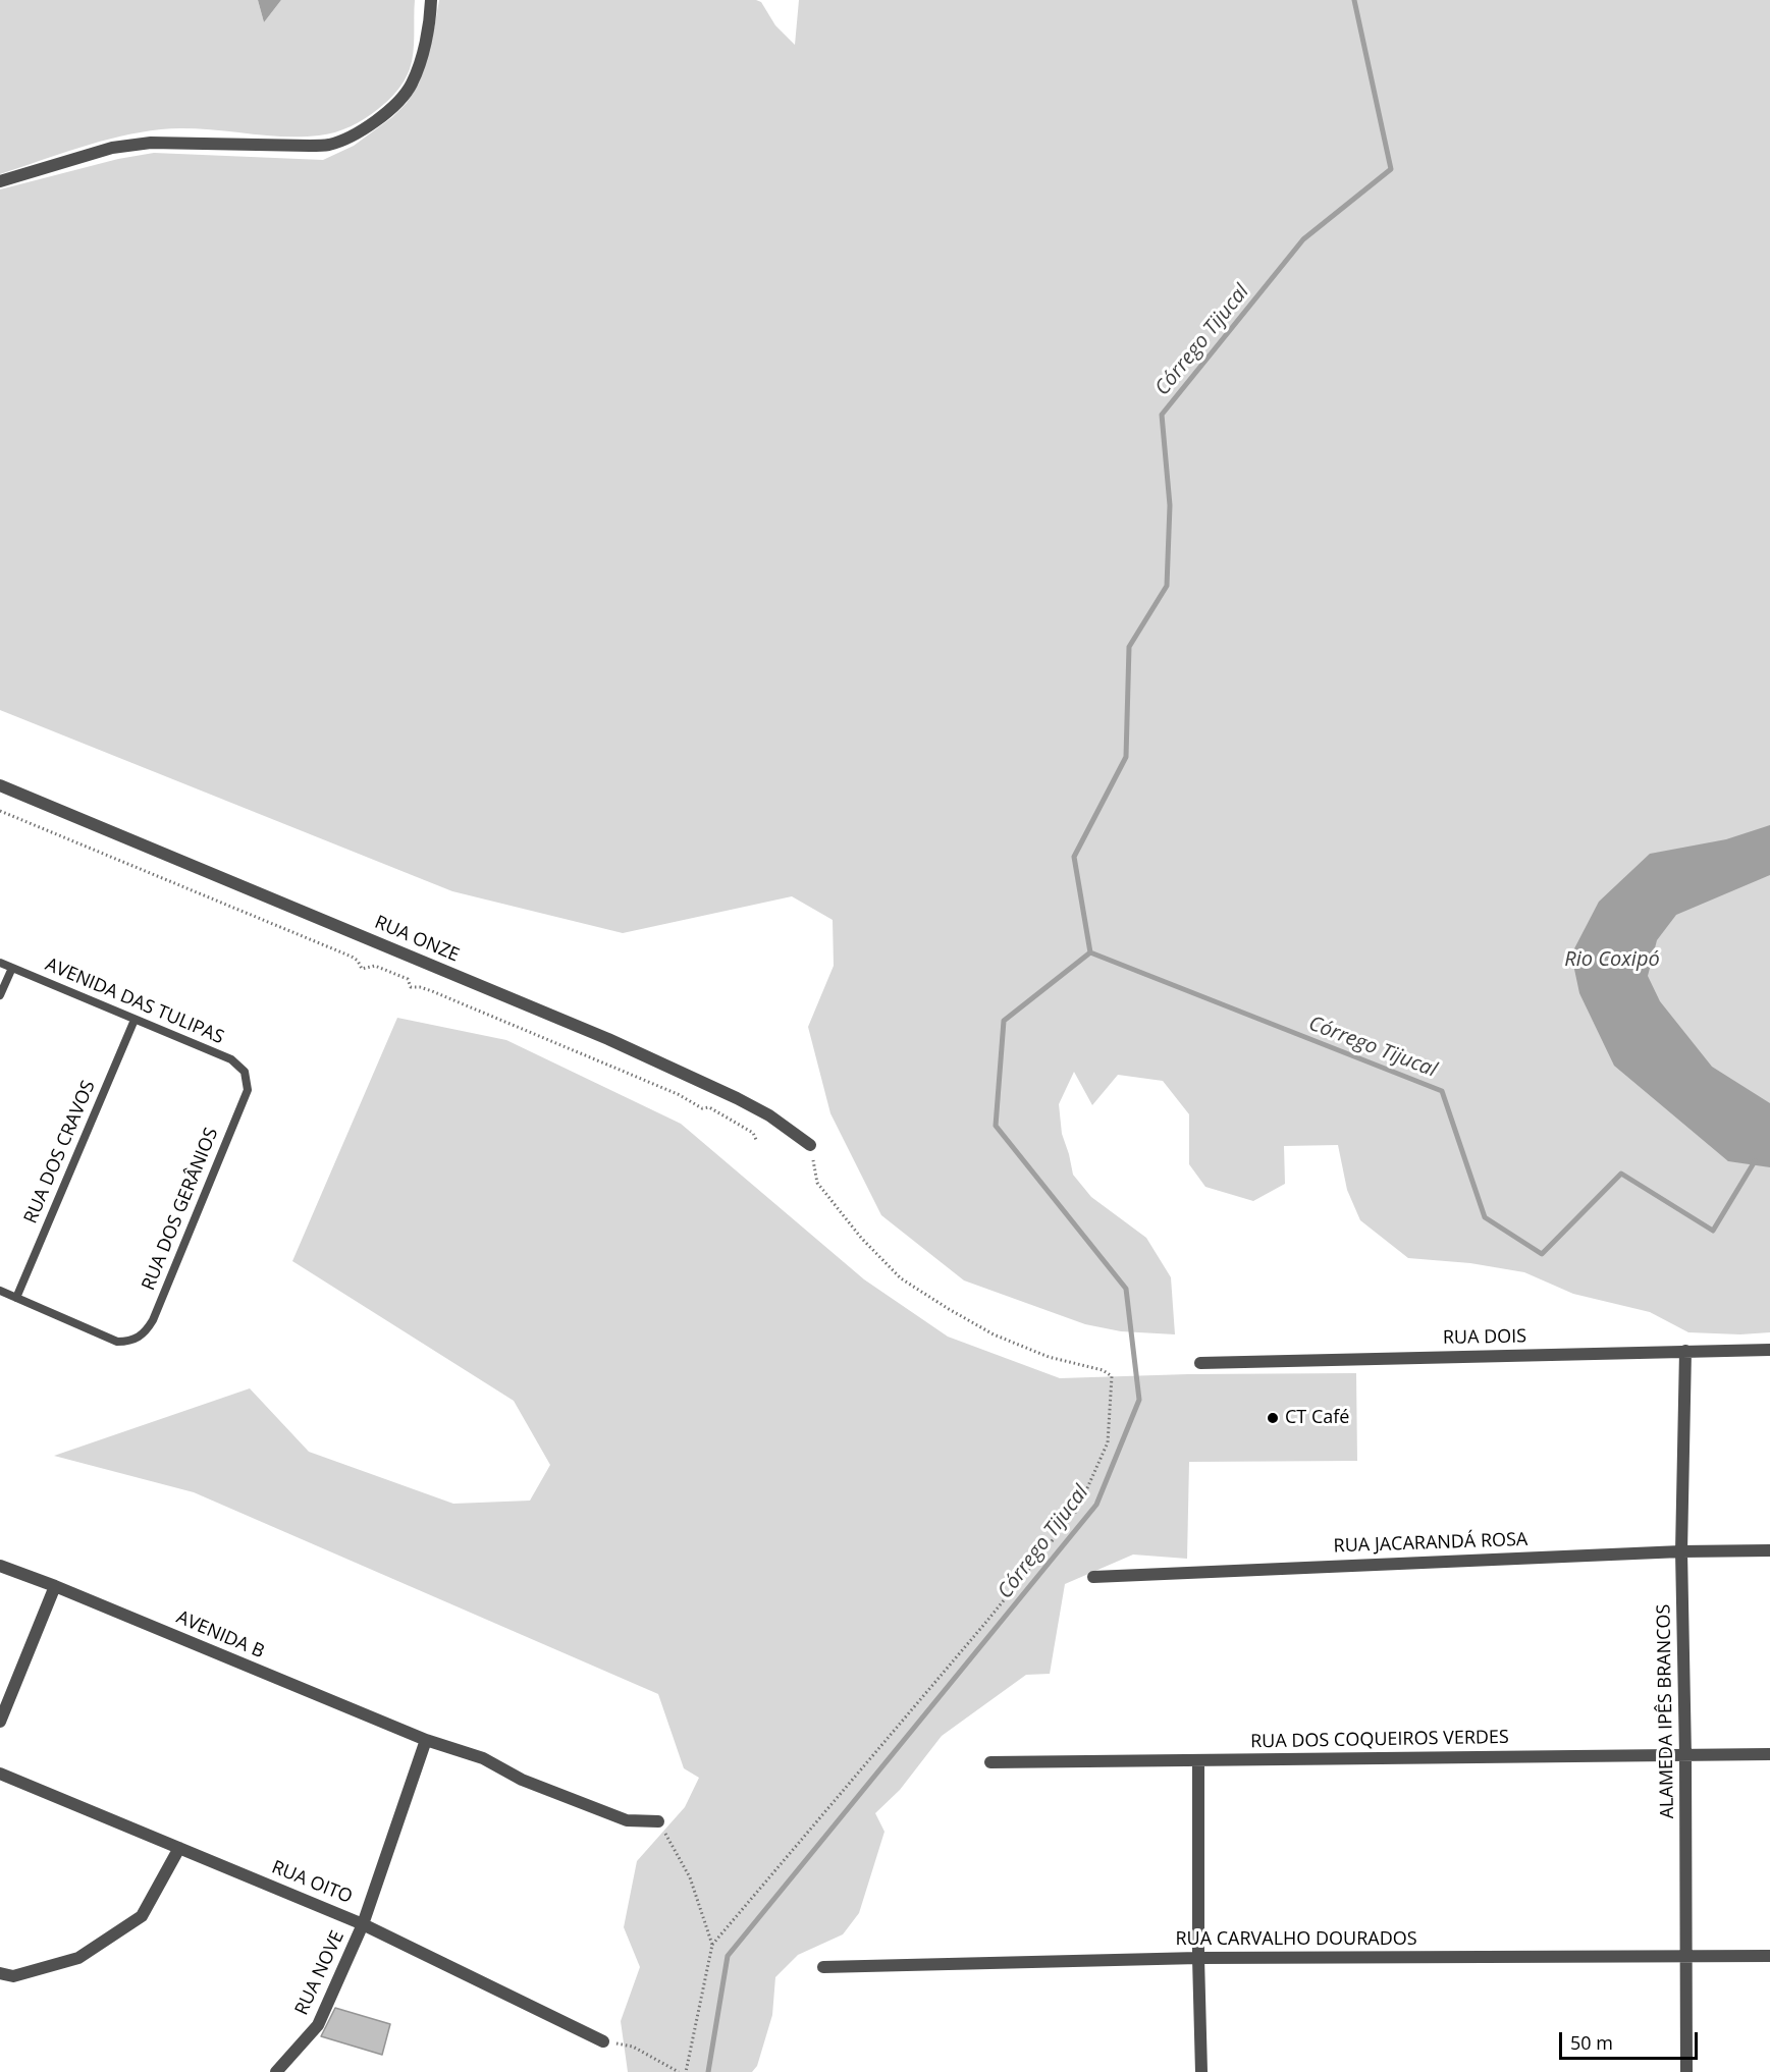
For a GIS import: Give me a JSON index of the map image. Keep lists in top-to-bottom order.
{
  "streets": {
    "street": [
      "RUA ONZE",
      "RUA DOIS",
      "RUA JACARANDÁ ROSA",
      "AVENIDA B",
      "ALAMEDA IPÊS BRANCOS",
      "RUA DOS COQUEIROS VERDES",
      "RUA OITO",
      "RUA CARVALHO DOURADOS",
      "RUA NOVE"
    ],
    "lane": ["AVENIDA DAS TULIPAS", "RUA DOS CRAVOS", "RUA DOS GERÂNIOS"]
  },
  "crossings": [
    ["AVENIDA DAS TULIPAS", "RUA DOS CRAVOS"],
    ["AVENIDA DAS TULIPAS", "RUA DOS GERÂNIOS"],
    ["RUA DOS CRAVOS", "RUA DOS GERÂNIOS"],
    ["RUA DOIS", "ALAMEDA IPÊS BRANCOS"],
    ["RUA JACARANDÁ ROSA", "ALAMEDA IPÊS BRANCOS"],
    ["AVENIDA B", "RUA NOVE"],
    ["ALAMEDA IPÊS BRANCOS", "RUA DOS COQUEIROS VERDES"],
    ["ALAMEDA IPÊS BRANCOS", "RUA CARVALHO DOURADOS"],
    ["RUA OITO", "RUA NOVE"]
  ],
  "water": ["Córrego Tijucal", "Rio Coxipó"],
  "places": ["CT Café"],
  "scale_bar": "50 m"
}
